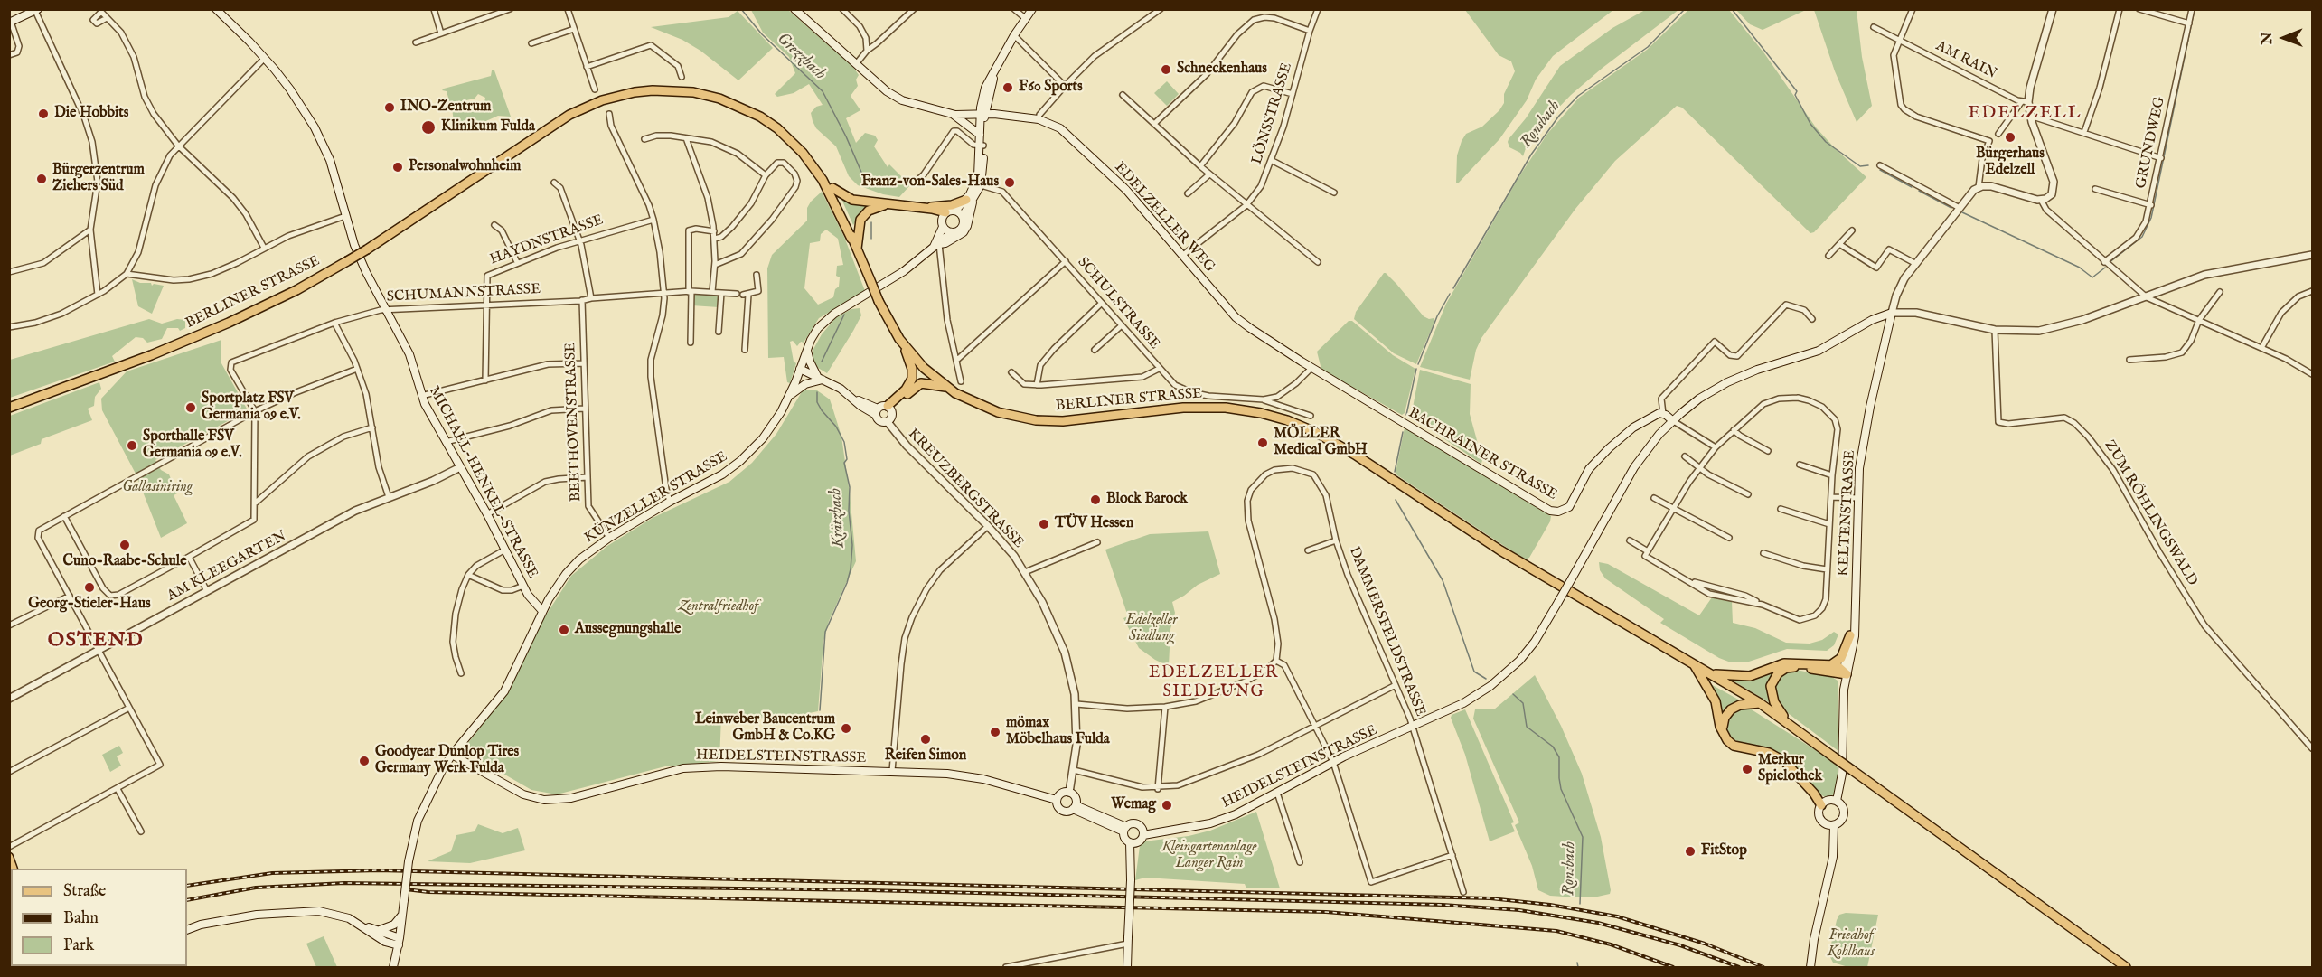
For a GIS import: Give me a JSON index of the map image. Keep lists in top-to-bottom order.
{
  "streets": {
    "highway": ["BERLINER STRASSE"],
    "main road": [
      "EDELZELLER WEG",
      "BACHRAINER STRASSE",
      "MICHAEL-HENKEL-STRASSE",
      "KREUZBERGSTRASSE",
      "KÜNZELLER STRASSE",
      "KELTENSTRASSE",
      "HEIDELSTEINSTRASSE"
    ],
    "street": [
      "AM RAIN",
      "LÖNSSTRASSE",
      "GRUNDWEG",
      "HAYDNSTRASSE",
      "SCHUMANNSTRASSE",
      "SCHULSTRASSE",
      "BEETHOVENSTRASSE",
      "ZUM RÖHLINGSWALD",
      "AM KLEEGARTEN",
      "DAMMERSFELDSTRASSE"
    ]
  },
  "crossings": [
    ["LÖNSSTRASSE", "EDELZELLER WEG"],
    ["EDELZELLER WEG", "SCHULSTRASSE"],
    ["EDELZELLER WEG", "BACHRAINER STRASSE"],
    ["HAYDNSTRASSE", "SCHUMANNSTRASSE"],
    ["SCHUMANNSTRASSE", "BEETHOVENSTRASSE"],
    ["SCHUMANNSTRASSE", "MICHAEL-HENKEL-STRASSE"],
    ["SCHULSTRASSE", "BACHRAINER STRASSE"],
    ["BEETHOVENSTRASSE", "KÜNZELLER STRASSE"],
    ["MICHAEL-HENKEL-STRASSE", "KÜNZELLER STRASSE"],
    ["MICHAEL-HENKEL-STRASSE", "AM KLEEGARTEN"],
    ["KREUZBERGSTRASSE", "KÜNZELLER STRASSE"],
    ["KREUZBERGSTRASSE", "HEIDELSTEINSTRASSE"],
    ["KÜNZELLER STRASSE", "HEIDELSTEINSTRASSE"],
    ["KELTENSTRASSE", "HEIDELSTEINSTRASSE"],
    ["DAMMERSFELDSTRASSE", "HEIDELSTEINSTRASSE"]
  ],
  "districts": ["EDELZELL", "OSTEND", "EDELZELLER SIEDLUNG"],
  "water": ["Grezzbach", "Ronsbach", "Krätzbach"],
  "parks": [
    "Gallasiniring",
    "Zentralfriedhof",
    "Edelzeller Siedlung",
    "Kleingartenanlage Langer Rain",
    "Friedhof Kohlhaus"
  ],
  "places": [
    "Schneckenhaus",
    "F60 Sports",
    "INO-Zentrum",
    "Die Hobbits",
    "Klinikum Fulda",
    "Bürgerhaus Edelzell",
    "Personalwohnheim",
    "Bürgerzentrum Ziehers Süd",
    "Franz-von-Sales-Haus",
    "Sportplatz FSV Germania 09 e.V.",
    "MÖLLER Medical GmbH",
    "Sporthalle FSV Germania 09 e.V.",
    "Block Barock",
    "TÜV Hessen",
    "Cuno-Raabe-Schule",
    "Georg-Stieler-Haus",
    "Aussegnungshalle",
    "Leinweber Baucentrum GmbH & Co.KG",
    "mömax Möbelhaus Fulda",
    "Reifen Simon",
    "Goodyear Dunlop Tires Germany Werk Fulda",
    "Merkur Spielothek",
    "Wemag",
    "FitStop"
  ],
  "legend": ["Straße", "Bahn", "Park"],
  "north": "left"
}
